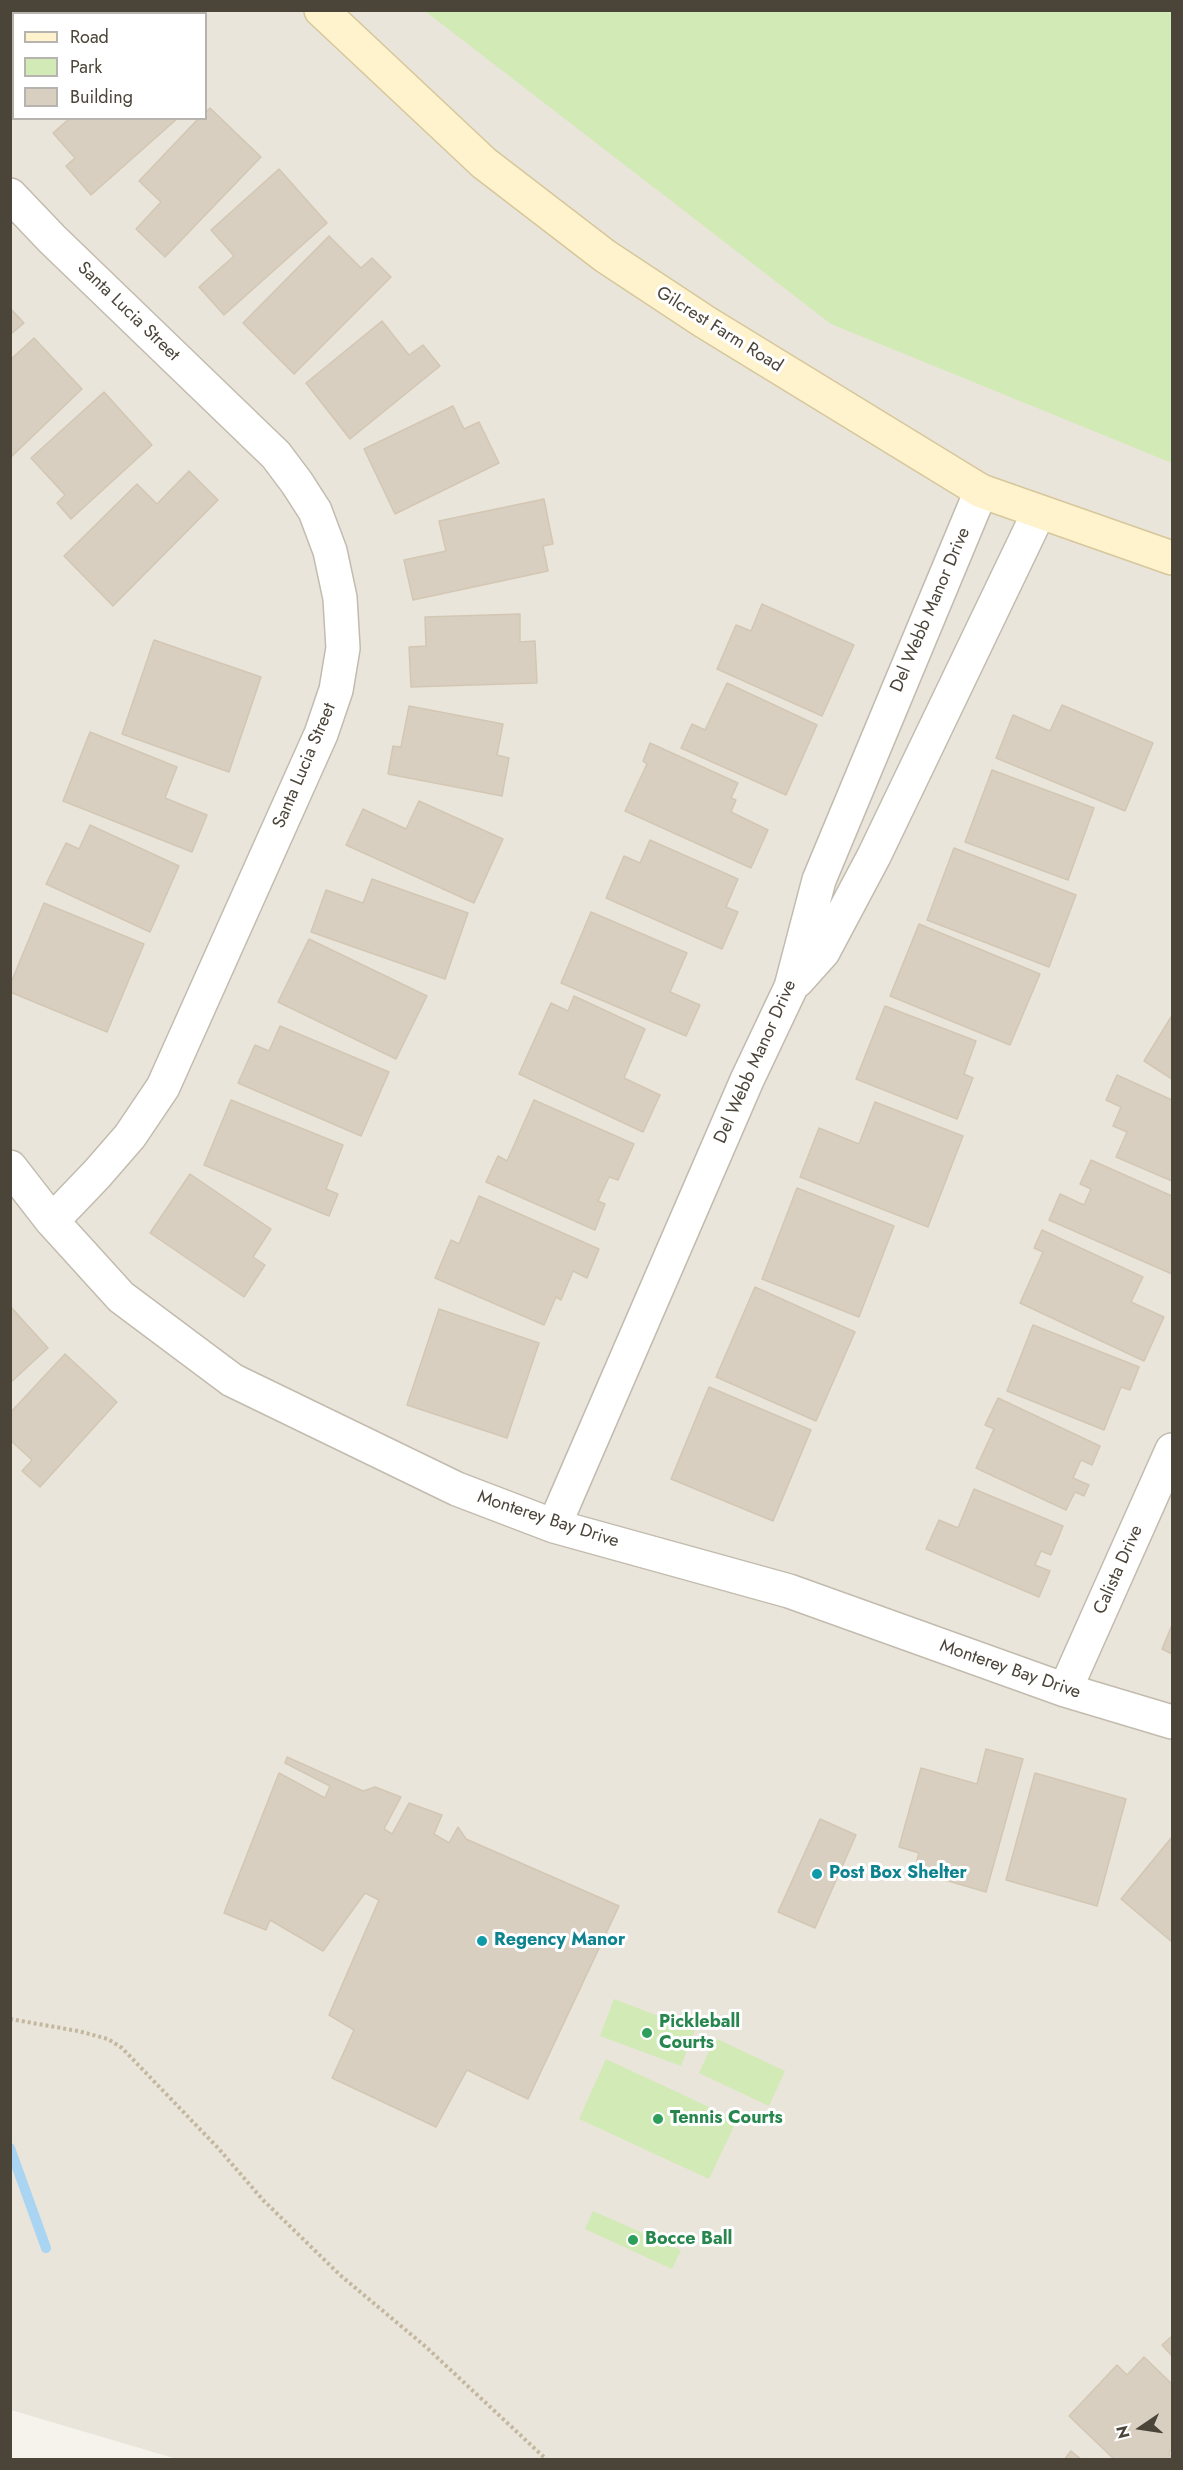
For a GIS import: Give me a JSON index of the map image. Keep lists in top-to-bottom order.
{
  "streets": {
    "main road": ["Gilcrest Farm Road"],
    "street": [
      "Santa Lucia Street",
      "Del Webb Manor Drive",
      "Monterey Bay Drive",
      "Calista Drive"
    ]
  },
  "crossings": [
    ["Santa Lucia Street", "Monterey Bay Drive"],
    ["Gilcrest Farm Road", "Del Webb Manor Drive"],
    ["Del Webb Manor Drive", "Monterey Bay Drive"],
    ["Monterey Bay Drive", "Calista Drive"]
  ],
  "places": [
    "Post Box Shelter",
    "Regency Manor",
    "Pickleball Courts",
    "Tennis Courts",
    "Bocce Ball"
  ],
  "legend": ["Road", "Park", "Building"],
  "north": "left"
}
